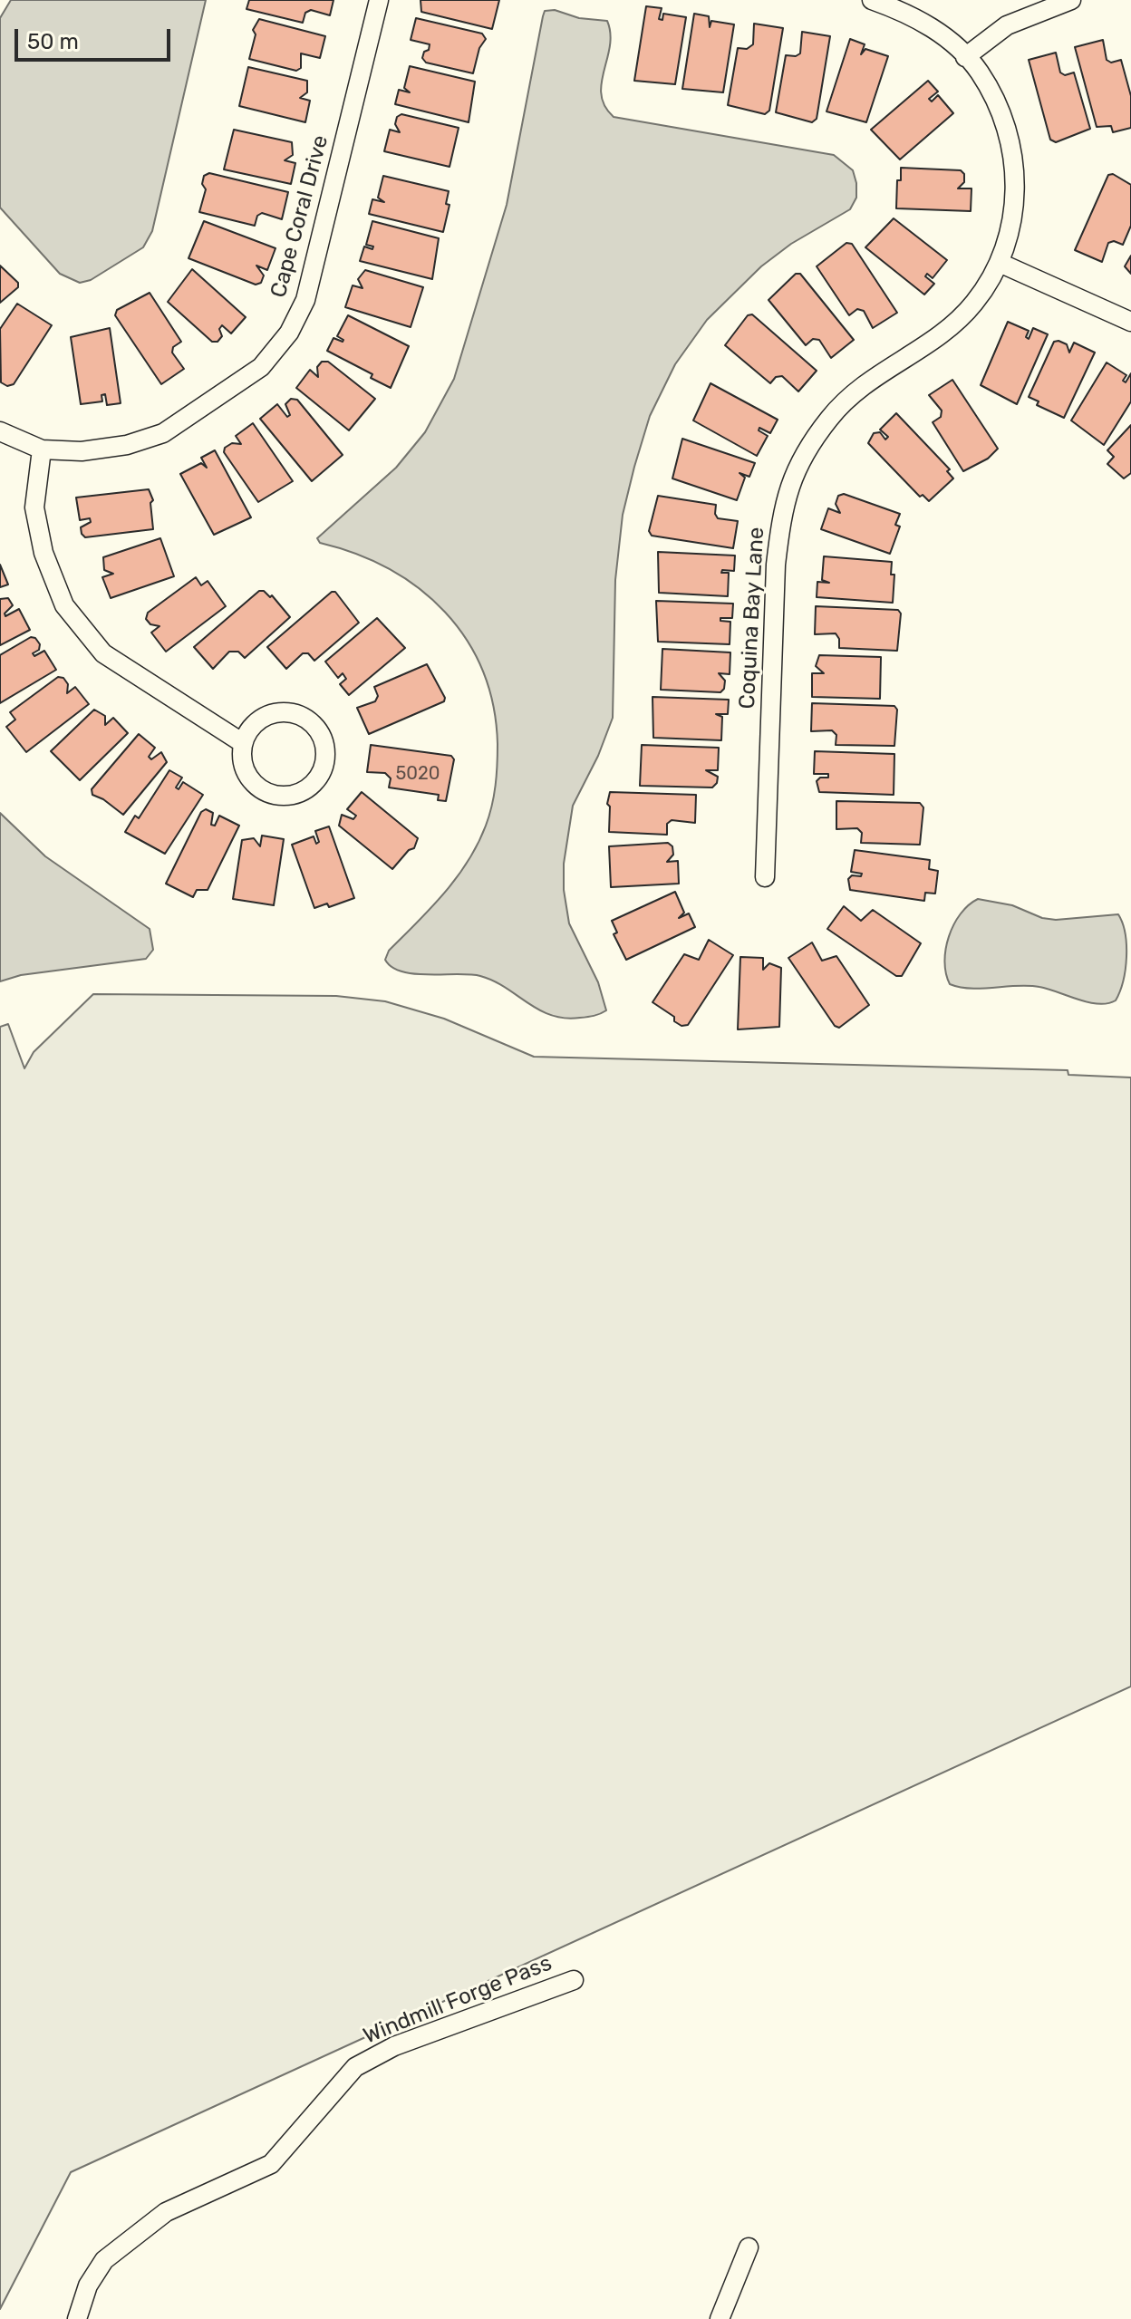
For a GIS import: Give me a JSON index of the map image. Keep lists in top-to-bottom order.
{
  "streets": {
    "street": ["Cape Coral Drive", "Coquina Bay Lane", "Windmill Forge Pass"]
  },
  "house_numbers": ["5020"],
  "scale_bar": "50 m"
}
